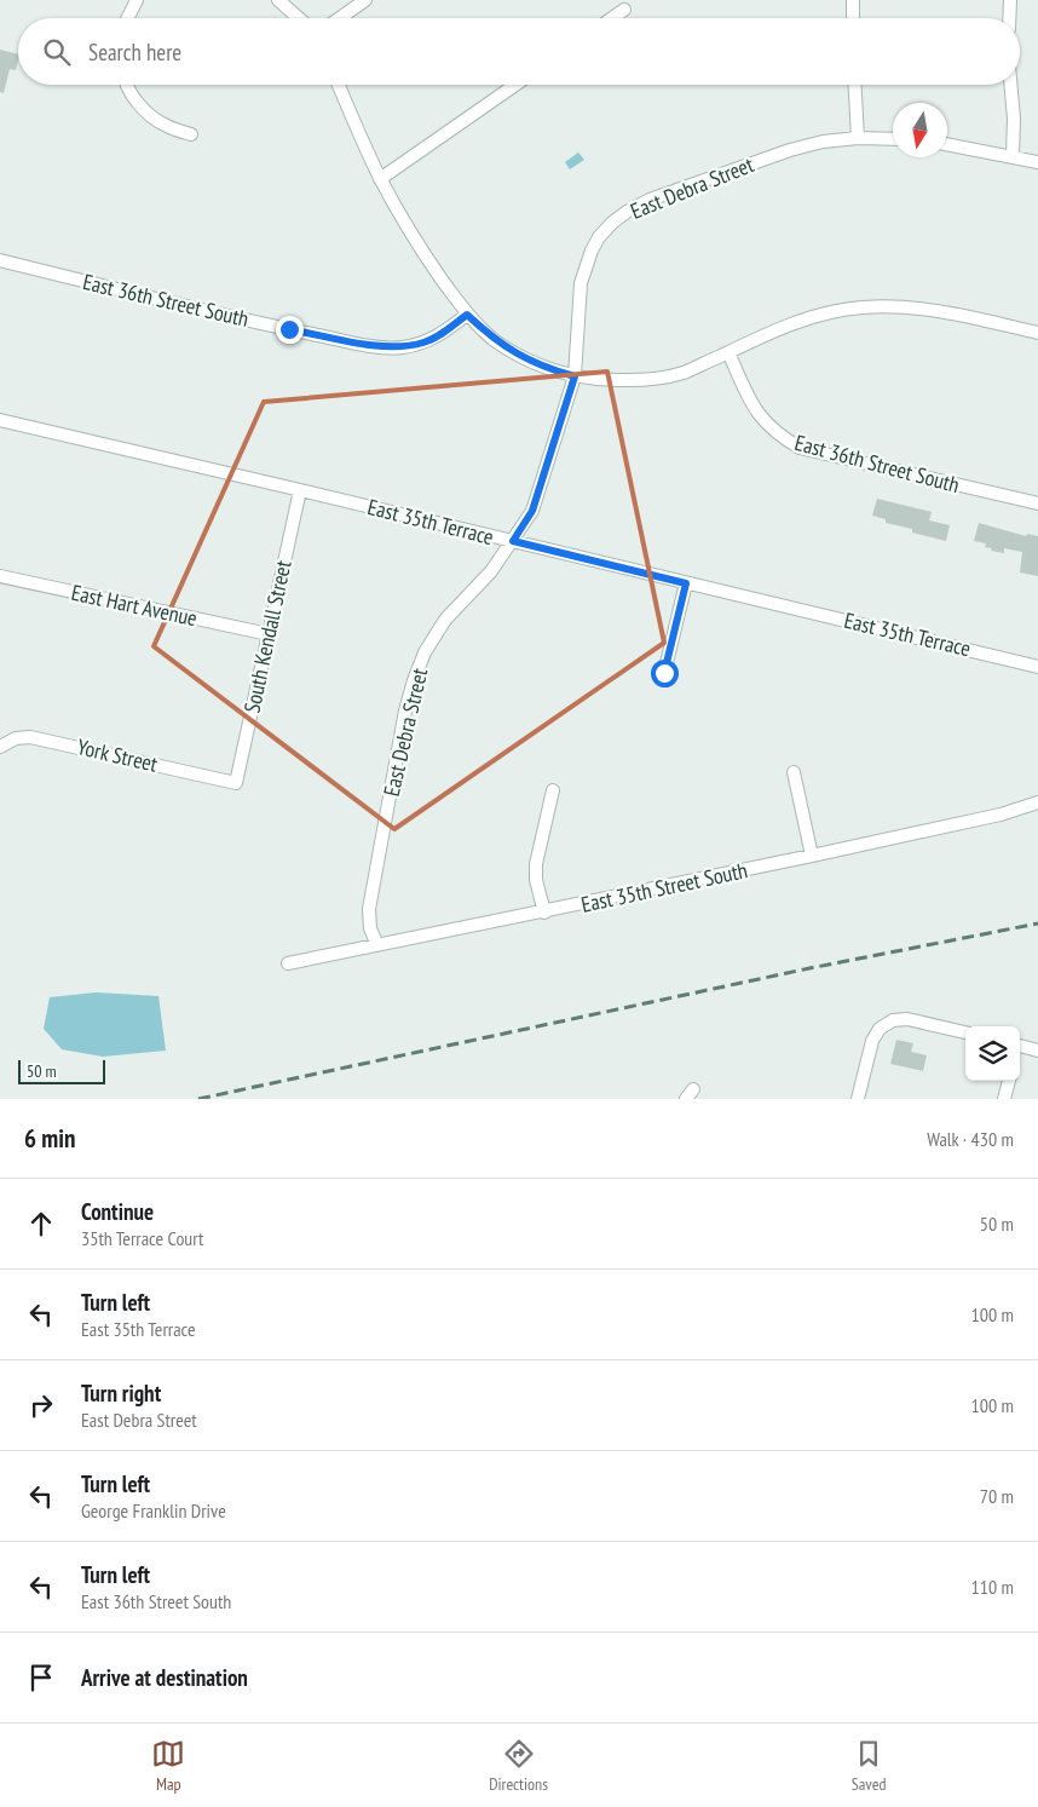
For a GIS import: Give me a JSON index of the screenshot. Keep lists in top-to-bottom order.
{
  "streets": {
    "street": [
      "East Debra Street",
      "East 36th Street South",
      "East 35th Terrace",
      "East Hart Avenue",
      "South Kendall Street",
      "York Street",
      "East 35th Street South"
    ]
  },
  "crossings": [
    ["East Debra Street", "East 35th Terrace"],
    ["East Debra Street", "East 35th Street South"],
    ["East 35th Terrace", "South Kendall Street"],
    ["East Hart Avenue", "South Kendall Street"],
    ["South Kendall Street", "York Street"]
  ],
  "scale_bar": "50 m",
  "north": "bottom",
  "page": {
    "search": "Search here",
    "scale": "50 m",
    "heading": ["6 min", "Walk · 430 m"],
    "list": [
      ["Continue", "35th Terrace Court", "50 m"],
      ["Turn left", "East 35th Terrace", "100 m"],
      ["Turn right", "East Debra Street", "100 m"],
      ["Turn left", "George Franklin Drive", "70 m"],
      ["Turn left", "East 36th Street South", "110 m"],
      "Arrive at destination"
    ],
    "nav": ["Map", "Directions", "Saved"]
  }
}
